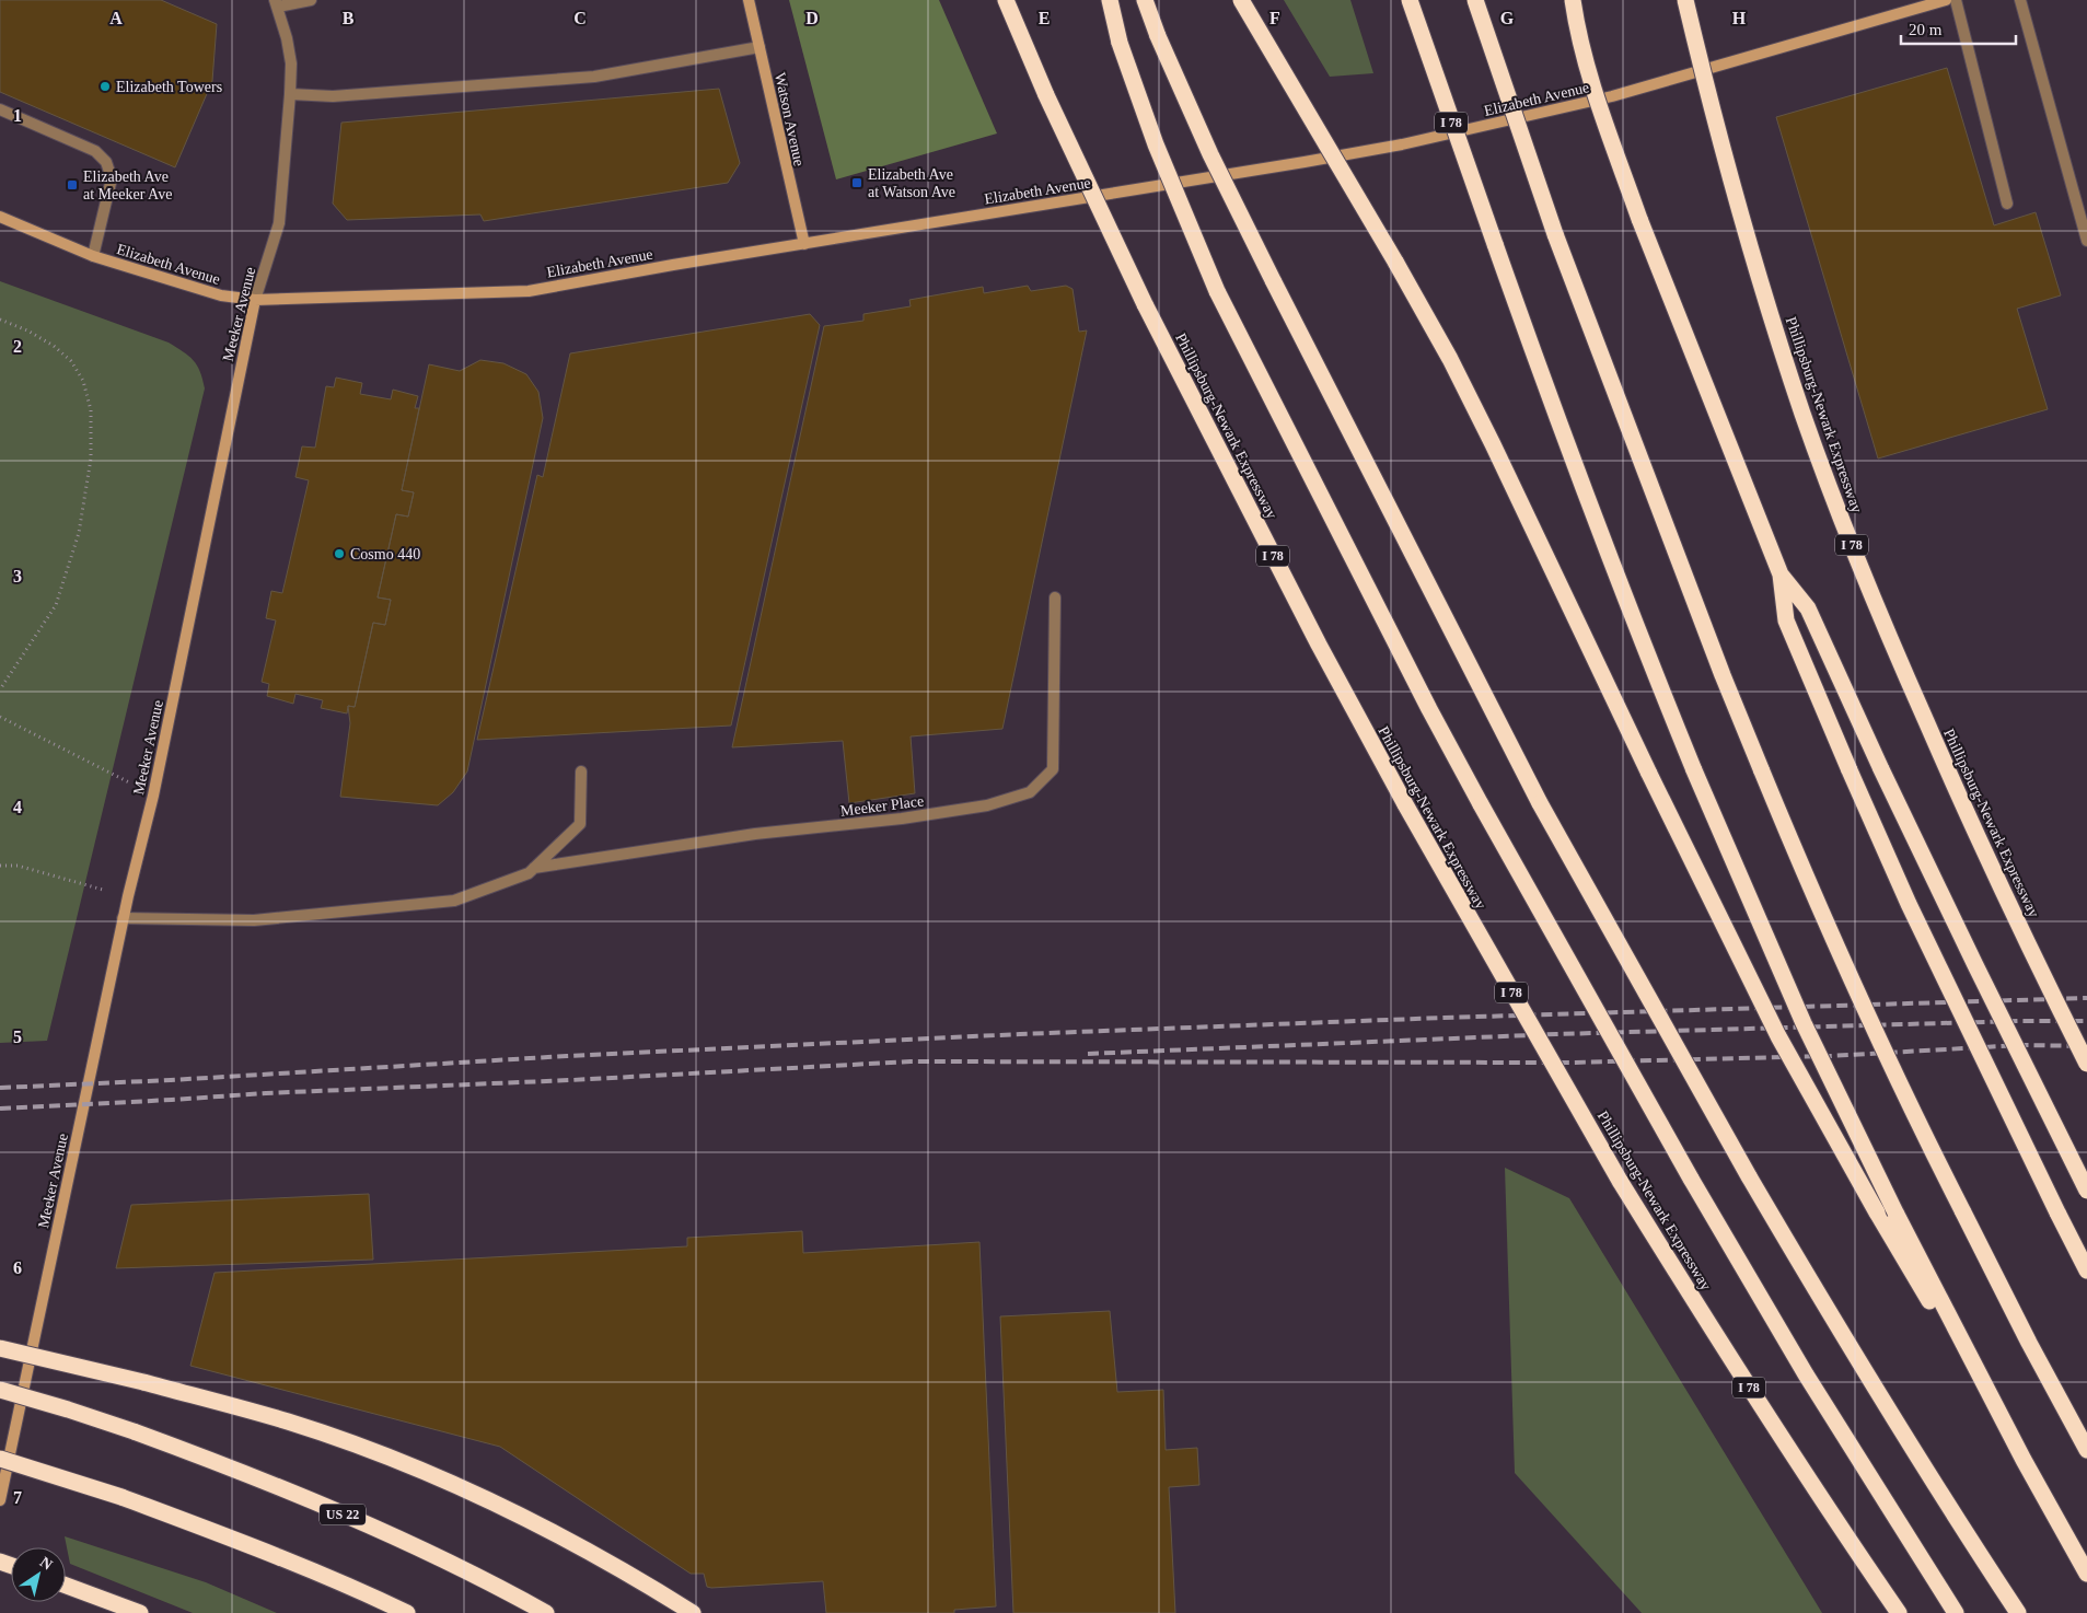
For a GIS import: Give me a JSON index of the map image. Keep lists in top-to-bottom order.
{
  "streets": {
    "highway": ["I 78", "Phillipsburg-Newark Expressway", "US 22"],
    "main road": ["Elizabeth Avenue", "Watson Avenue", "Meeker Avenue"],
    "street": ["Meeker Place"]
  },
  "crossings": [
    ["Elizabeth Avenue", "Watson Avenue"],
    ["Elizabeth Avenue", "Meeker Avenue"]
  ],
  "places": {
    "other": ["Elizabeth Towers", "Cosmo 440"],
    "transit": ["Elizabeth Ave at Watson Ave", "Elizabeth Ave at Meeker Ave"]
  },
  "scale_bar": "20 m",
  "north": "top right",
  "grid": {
    "columns": [
      "A",
      "B",
      "C",
      "D",
      "E",
      "F",
      "G",
      "H"
    ],
    "rows": [
      "1",
      "2",
      "3",
      "4",
      "5",
      "6",
      "7"
    ]
  }
}
